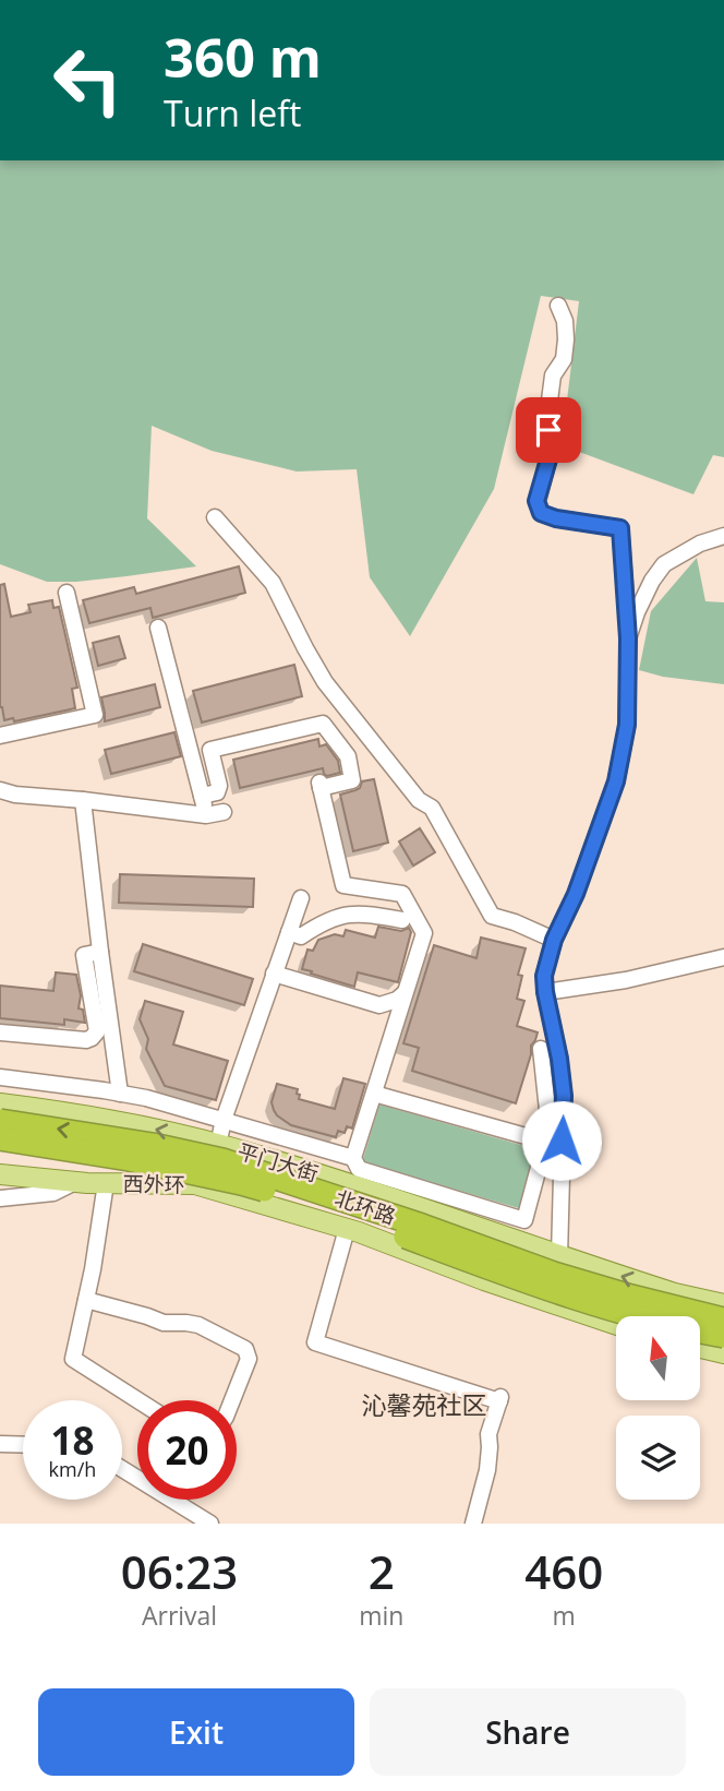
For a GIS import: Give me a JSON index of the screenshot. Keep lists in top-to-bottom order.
{
  "streets": {
    "highway": ["北环路"],
    "main road": ["平门大街", "西外环"]
  },
  "crossings": [
    ["平门大街", "西外环"]
  ],
  "districts": ["沁馨苑社区"],
  "north": "top",
  "page": {
    "turn": ["360 m", "Turn left"],
    "speed": "18 km/h",
    "limit": "20",
    "eta": [
      "06:23",
      "Arrival",
      "2",
      "min",
      "460",
      "m"
    ],
    "buttons": ["Exit", "Share"]
  }
}
